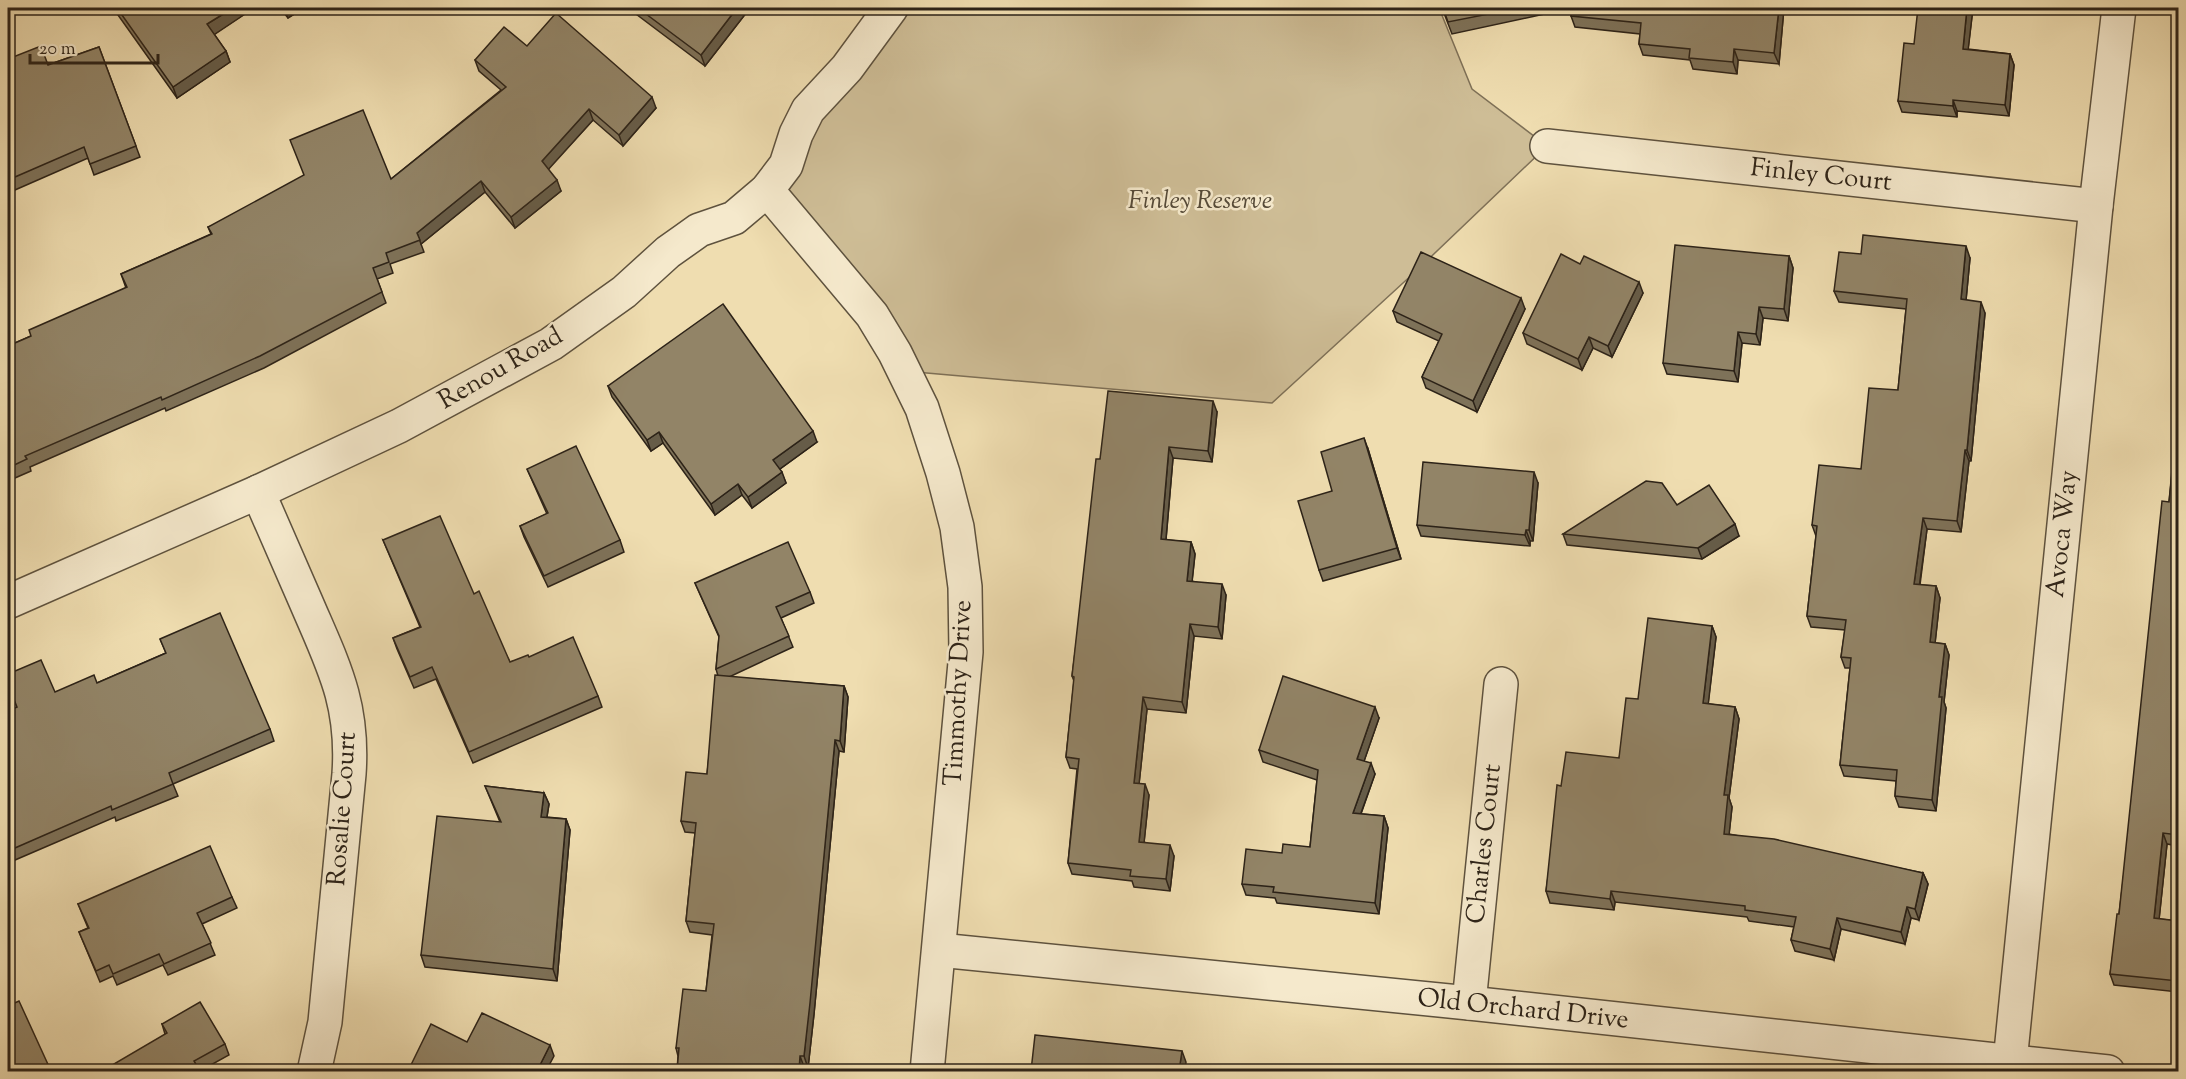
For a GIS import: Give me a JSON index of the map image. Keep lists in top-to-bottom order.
{
  "streets": {
    "street": [
      "Finley Court",
      "Renou Road",
      "Avoca Way",
      "Timmothy Drive",
      "Rosalie Court",
      "Charles Court",
      "Old Orchard Drive"
    ]
  },
  "crossings": [
    ["Finley Court", "Avoca Way"],
    ["Renou Road", "Timmothy Drive"],
    ["Renou Road", "Rosalie Court"],
    ["Avoca Way", "Old Orchard Drive"],
    ["Timmothy Drive", "Old Orchard Drive"],
    ["Charles Court", "Old Orchard Drive"]
  ],
  "parks": ["Finley Reserve"],
  "scale_bar": "20 m"
}
